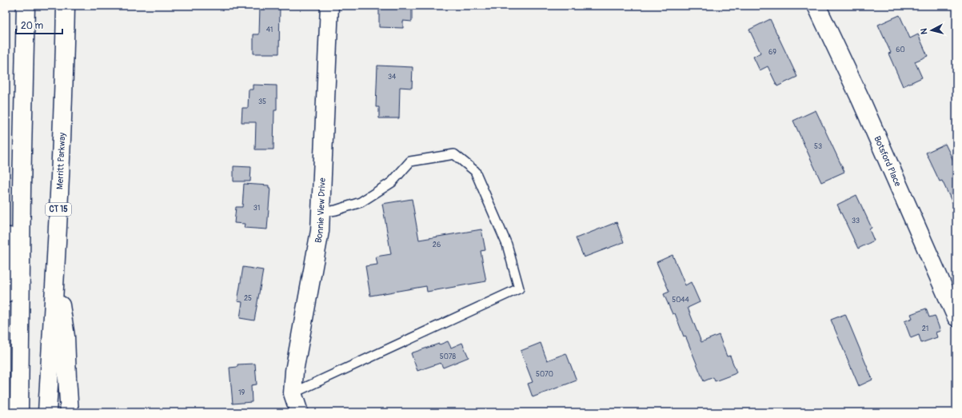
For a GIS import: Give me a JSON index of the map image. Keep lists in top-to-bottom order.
{
  "streets": {
    "main road": [
      "Botsford Place",
      "Merritt Parkway",
      "CT 15",
      "Bonnie View Drive"
    ]
  },
  "house_numbers": [
    "41",
    "60",
    "69",
    "34",
    "35",
    "53",
    "31",
    "33",
    "26",
    "25",
    "5044",
    "21",
    "5078",
    "5070",
    "19"
  ],
  "scale_bar": "20 m",
  "north": "left"
}
